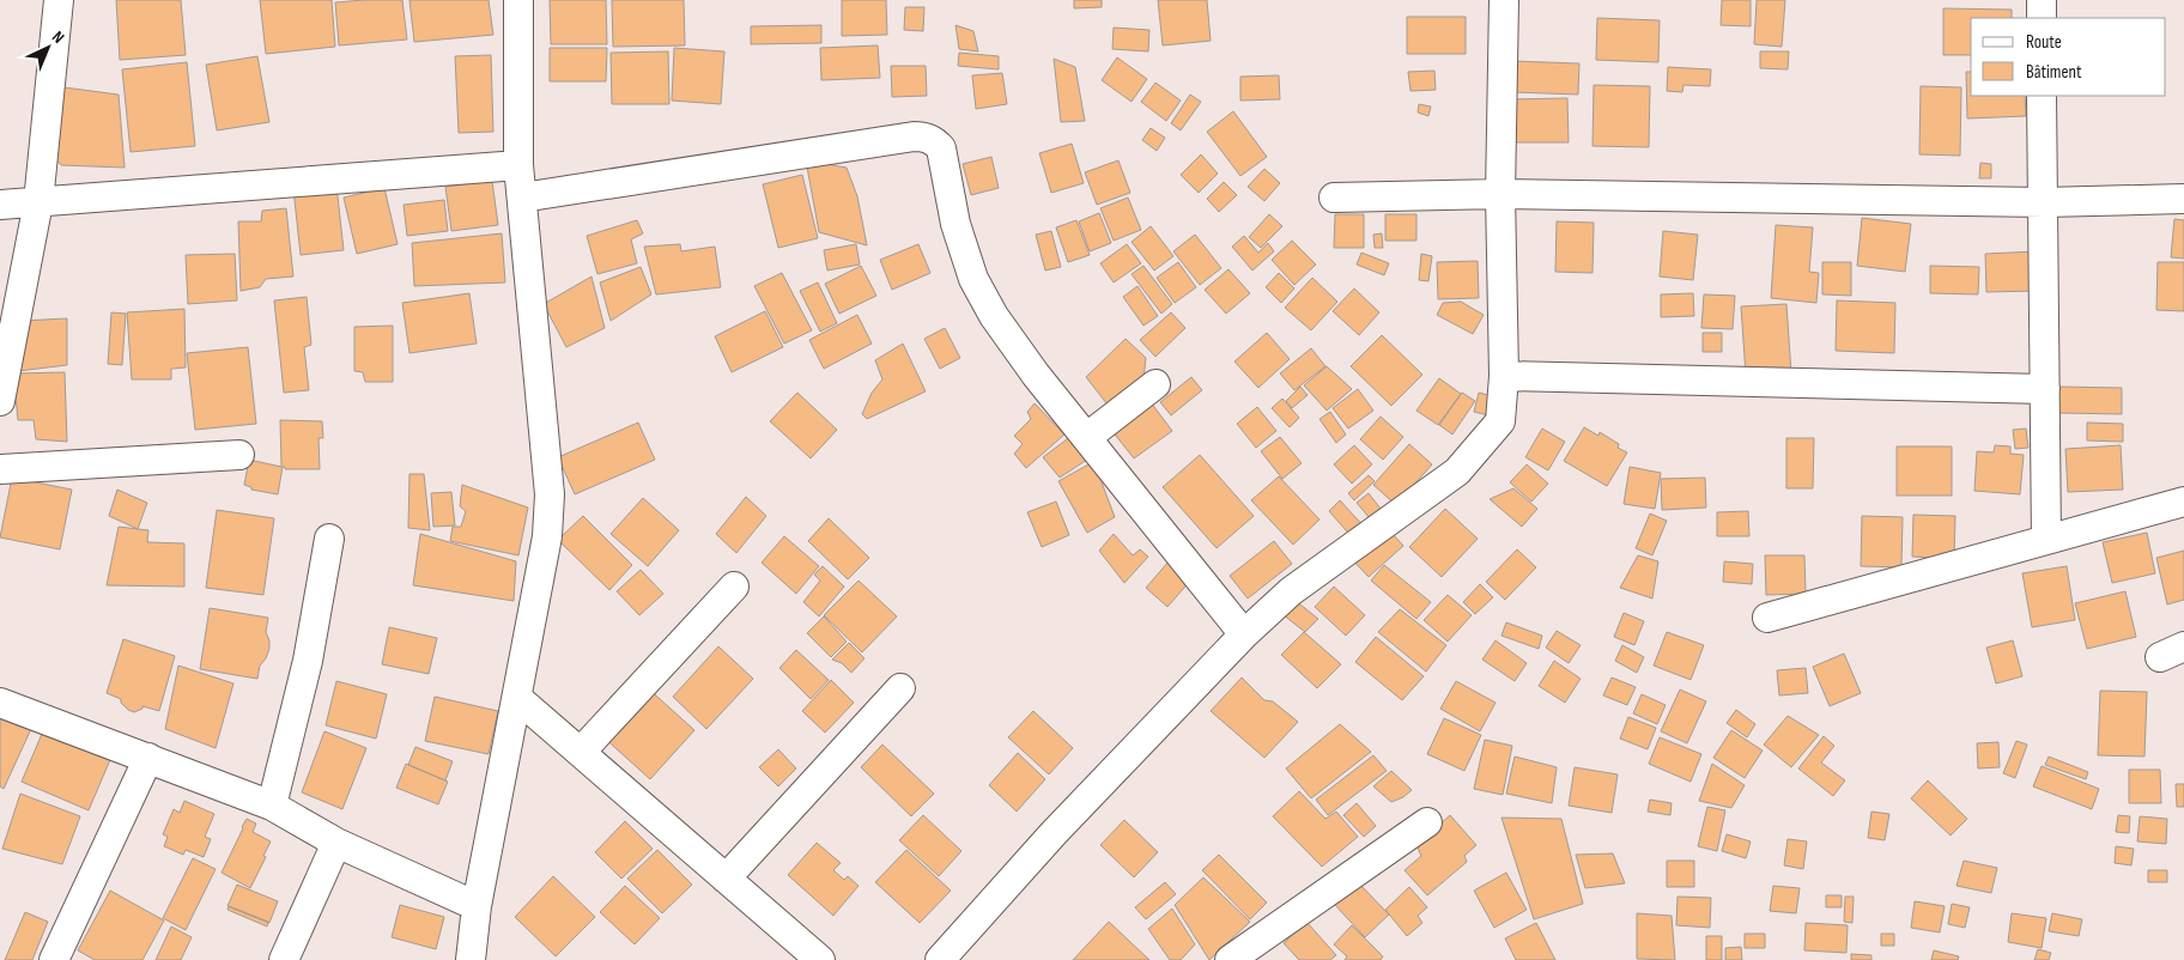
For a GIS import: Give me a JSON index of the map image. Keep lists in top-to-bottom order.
{
  "legend": ["Route", "Bâtiment"],
  "north": "top right"
}
